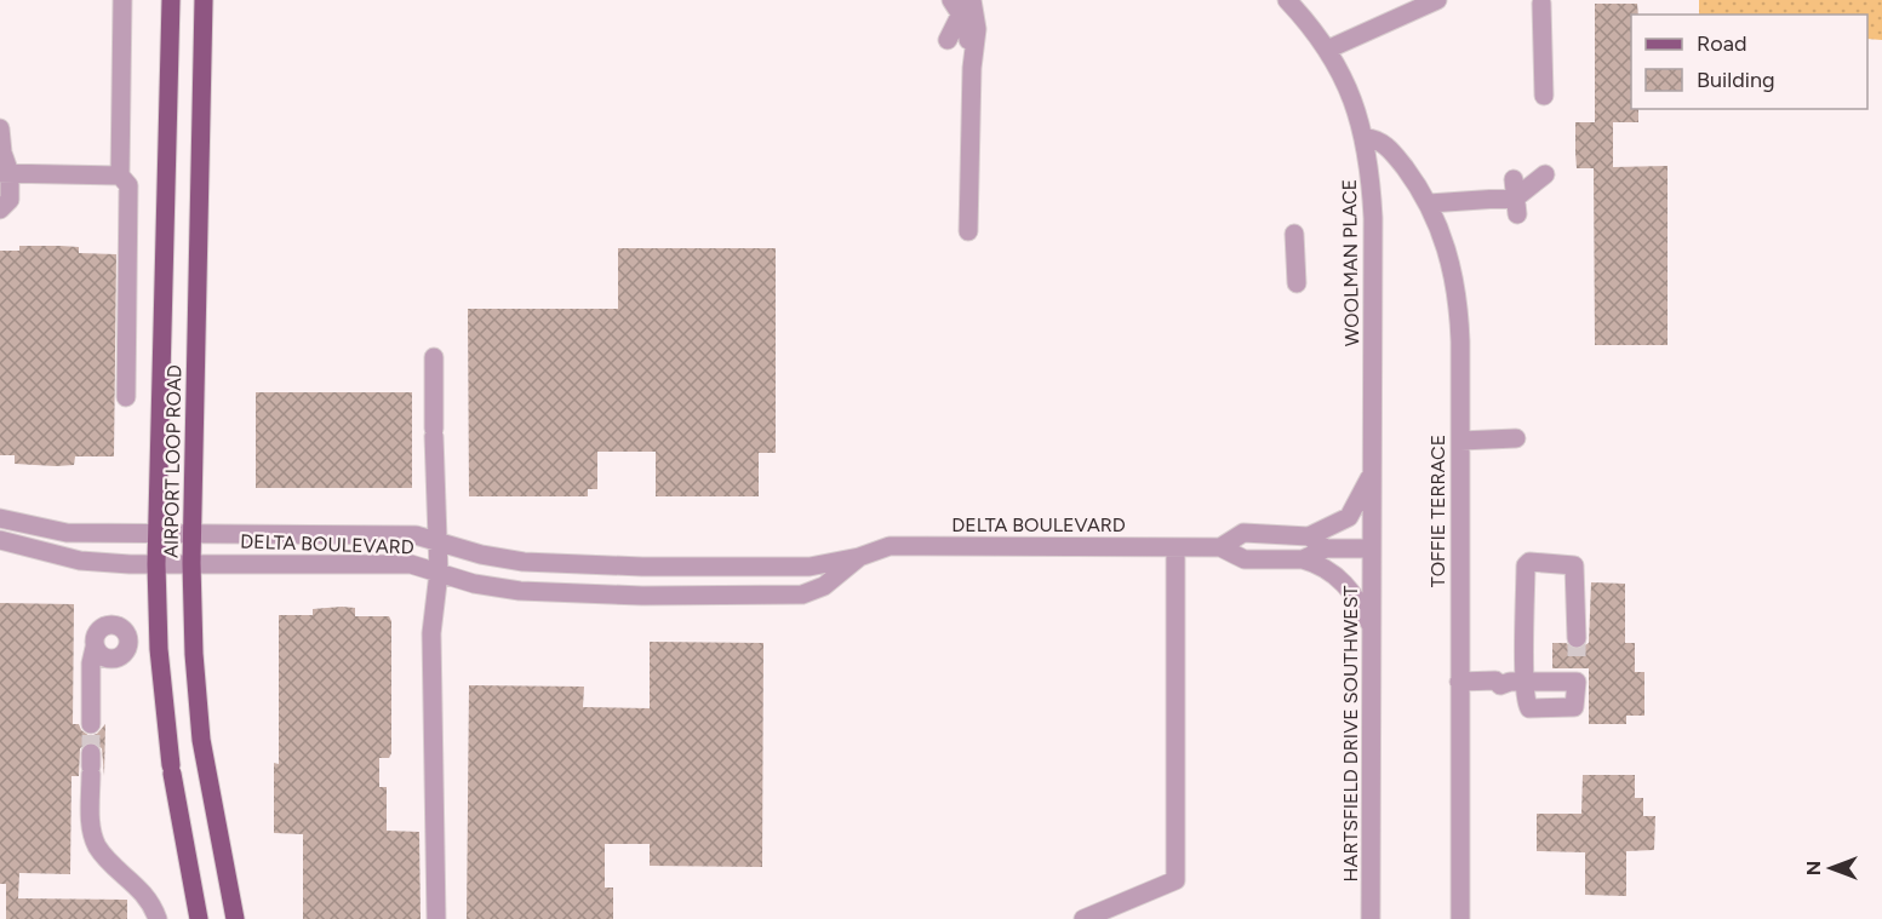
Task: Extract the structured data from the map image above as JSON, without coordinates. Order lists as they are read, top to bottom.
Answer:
{
  "streets": {
    "main road": ["AIRPORT LOOP ROAD"],
    "street": [
      "WOOLMAN PLACE",
      "TOFFIE TERRACE",
      "DELTA BOULEVARD",
      "HARTSFIELD DRIVE SOUTHWEST"
    ]
  },
  "crossings": [
    ["WOOLMAN PLACE", "TOFFIE TERRACE"],
    ["WOOLMAN PLACE", "DELTA BOULEVARD"],
    ["WOOLMAN PLACE", "HARTSFIELD DRIVE SOUTHWEST"],
    ["AIRPORT LOOP ROAD", "DELTA BOULEVARD"],
    ["DELTA BOULEVARD", "HARTSFIELD DRIVE SOUTHWEST"]
  ],
  "legend": ["Road", "Building"],
  "north": "left"
}
